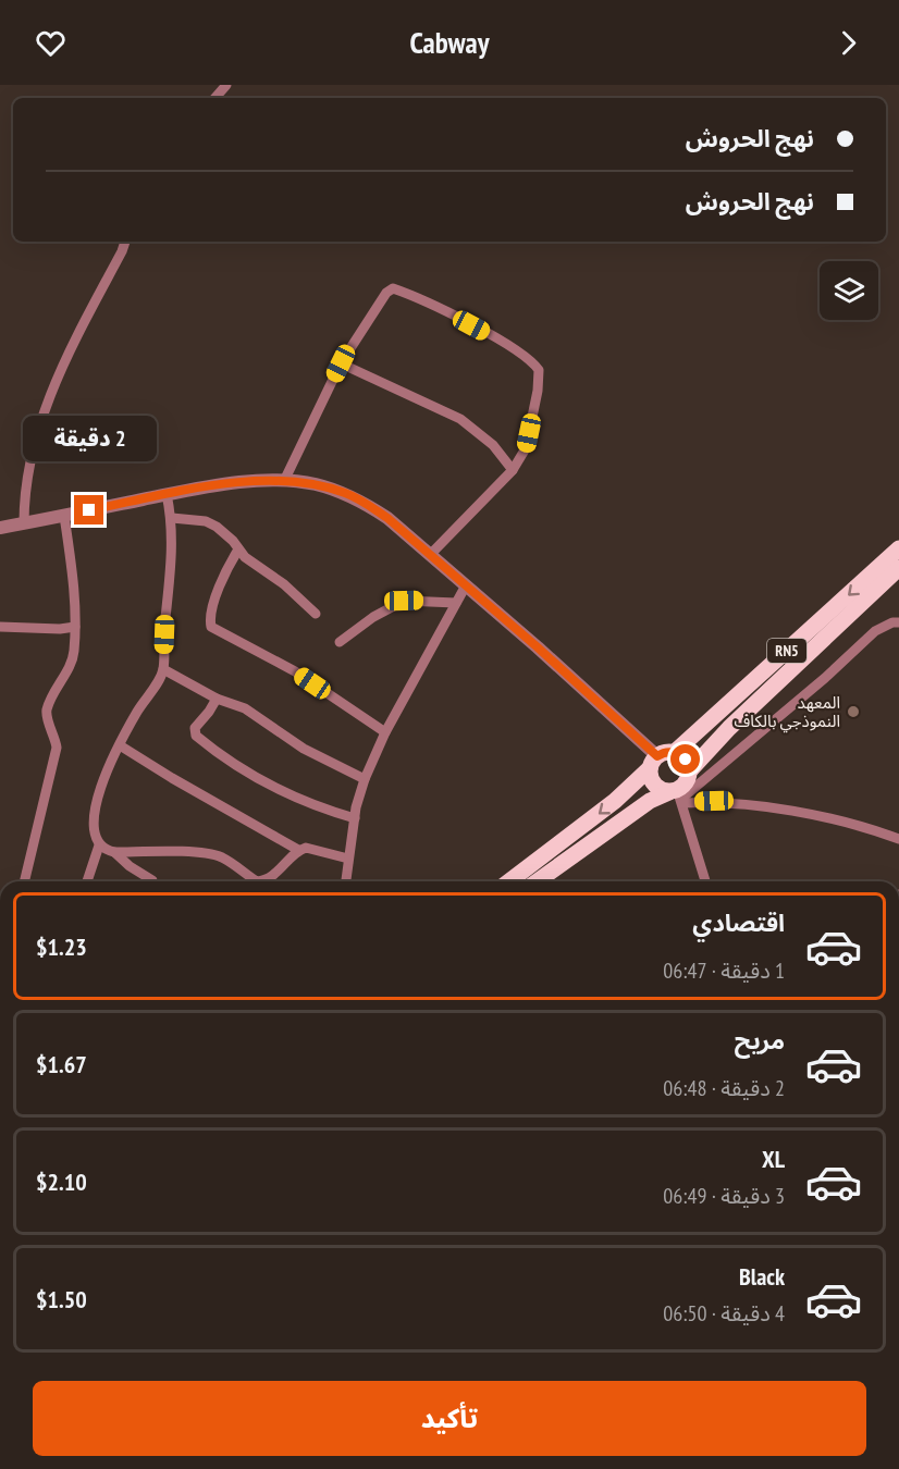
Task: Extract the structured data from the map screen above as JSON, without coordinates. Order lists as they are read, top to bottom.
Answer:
{
  "streets": {
    "main road": ["RN5"]
  },
  "places": ["المعهد النموذجي بالكاف"],
  "page": {
    "header": "Cabway",
    "banner": ["نهج الحروش", "نهج الحروش"],
    "bubble": "2 دقيقة",
    "list": [
      {
        "name": "اقتصادي",
        "note": "1 دقيقة · 06:47",
        "value": "$1.23"
      },
      {
        "name": "مريح",
        "note": "2 دقيقة · 06:48",
        "value": "$1.67"
      },
      {
        "name": "XL",
        "note": "3 دقيقة · 06:49",
        "value": "$2.10"
      },
      {
        "name": "Black",
        "note": "4 دقيقة · 06:50",
        "value": "$1.50"
      }
    ],
    "buttons": "تأكيد"
  }
}
